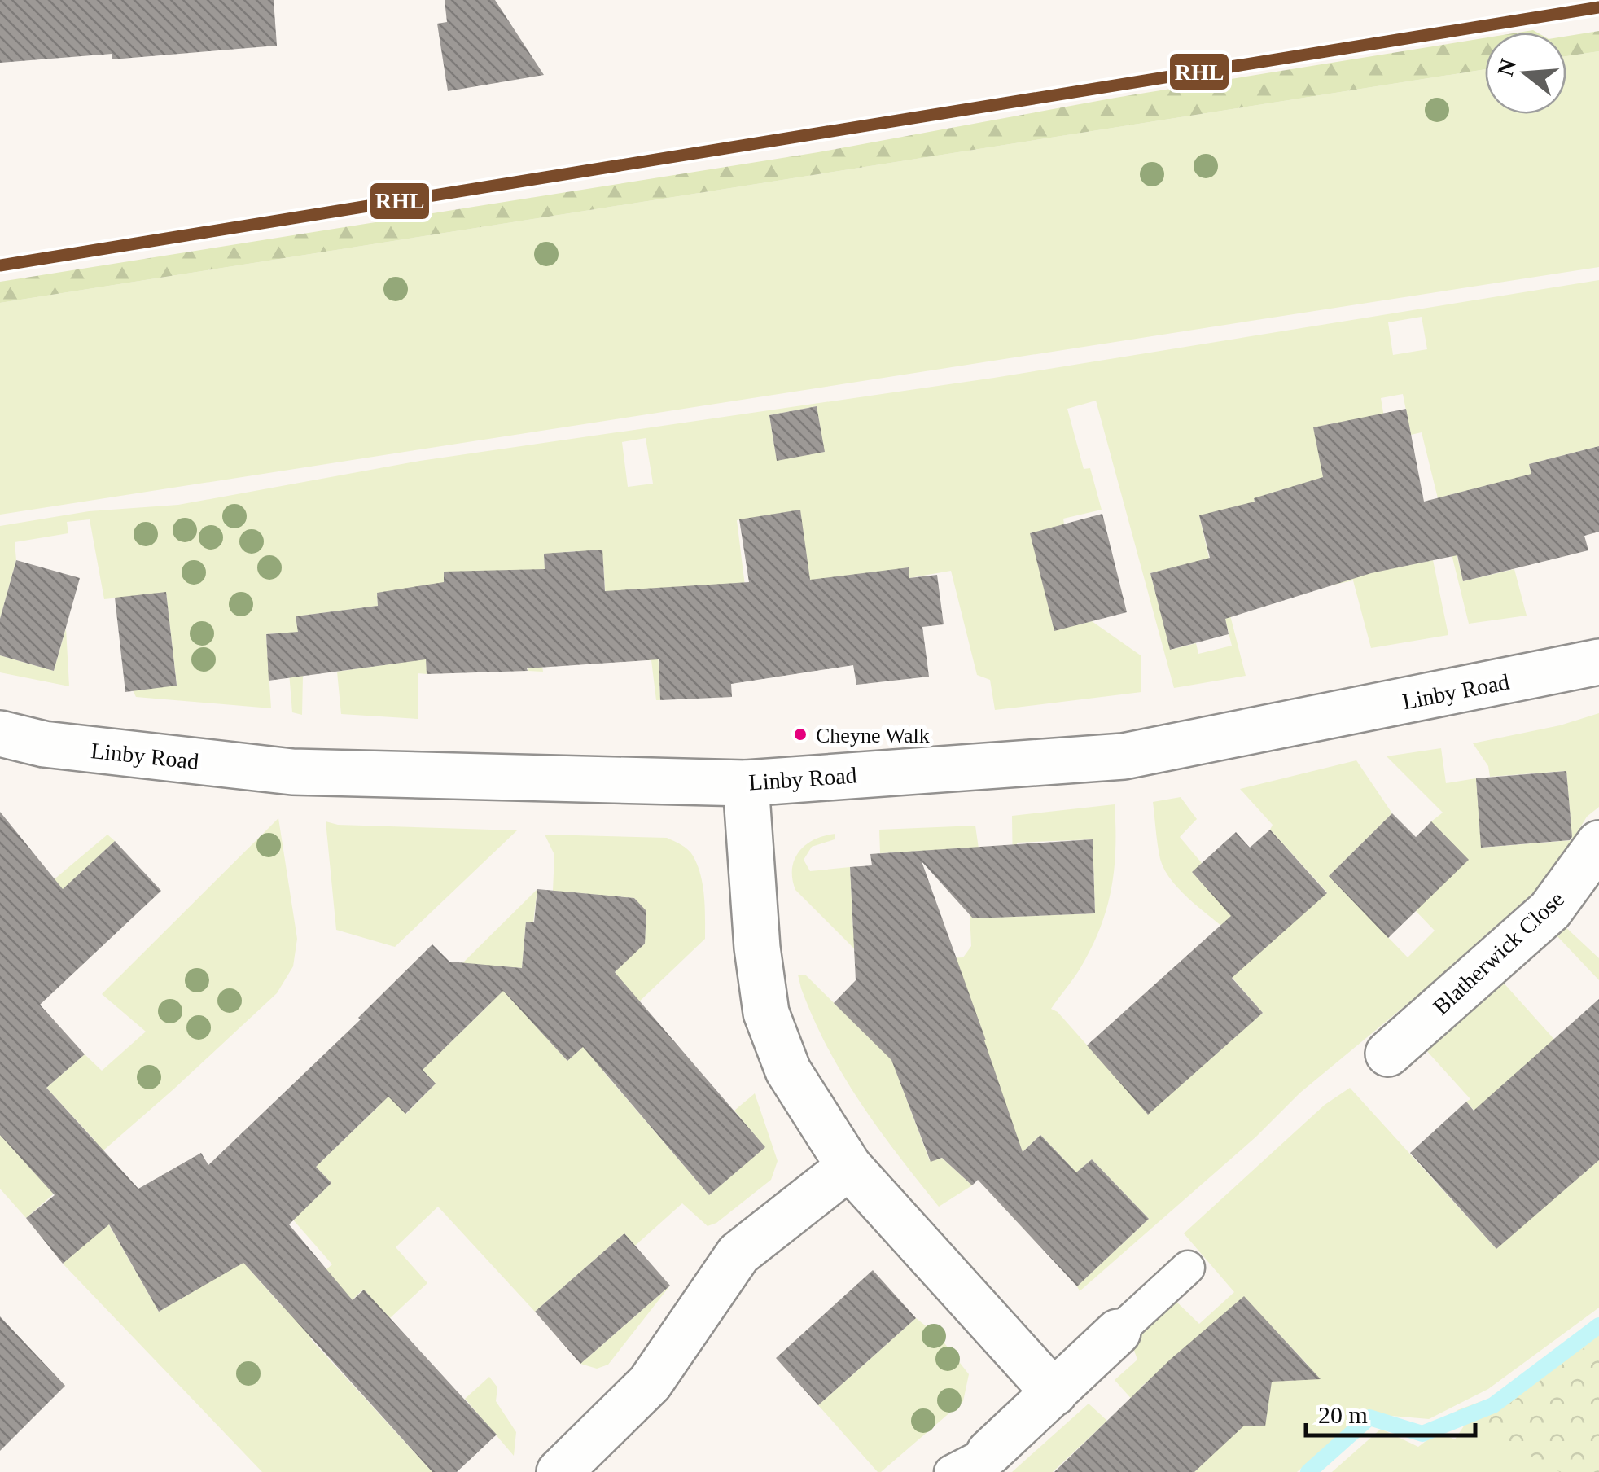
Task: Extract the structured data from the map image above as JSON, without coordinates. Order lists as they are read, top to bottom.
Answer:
{
  "streets": {
    "street": ["Linby Road", "Blatherwick Close"]
  },
  "places": ["Cheyne Walk"],
  "lines": ["transit line RHL"],
  "scale_bar": "20 m",
  "north": "left"
}
